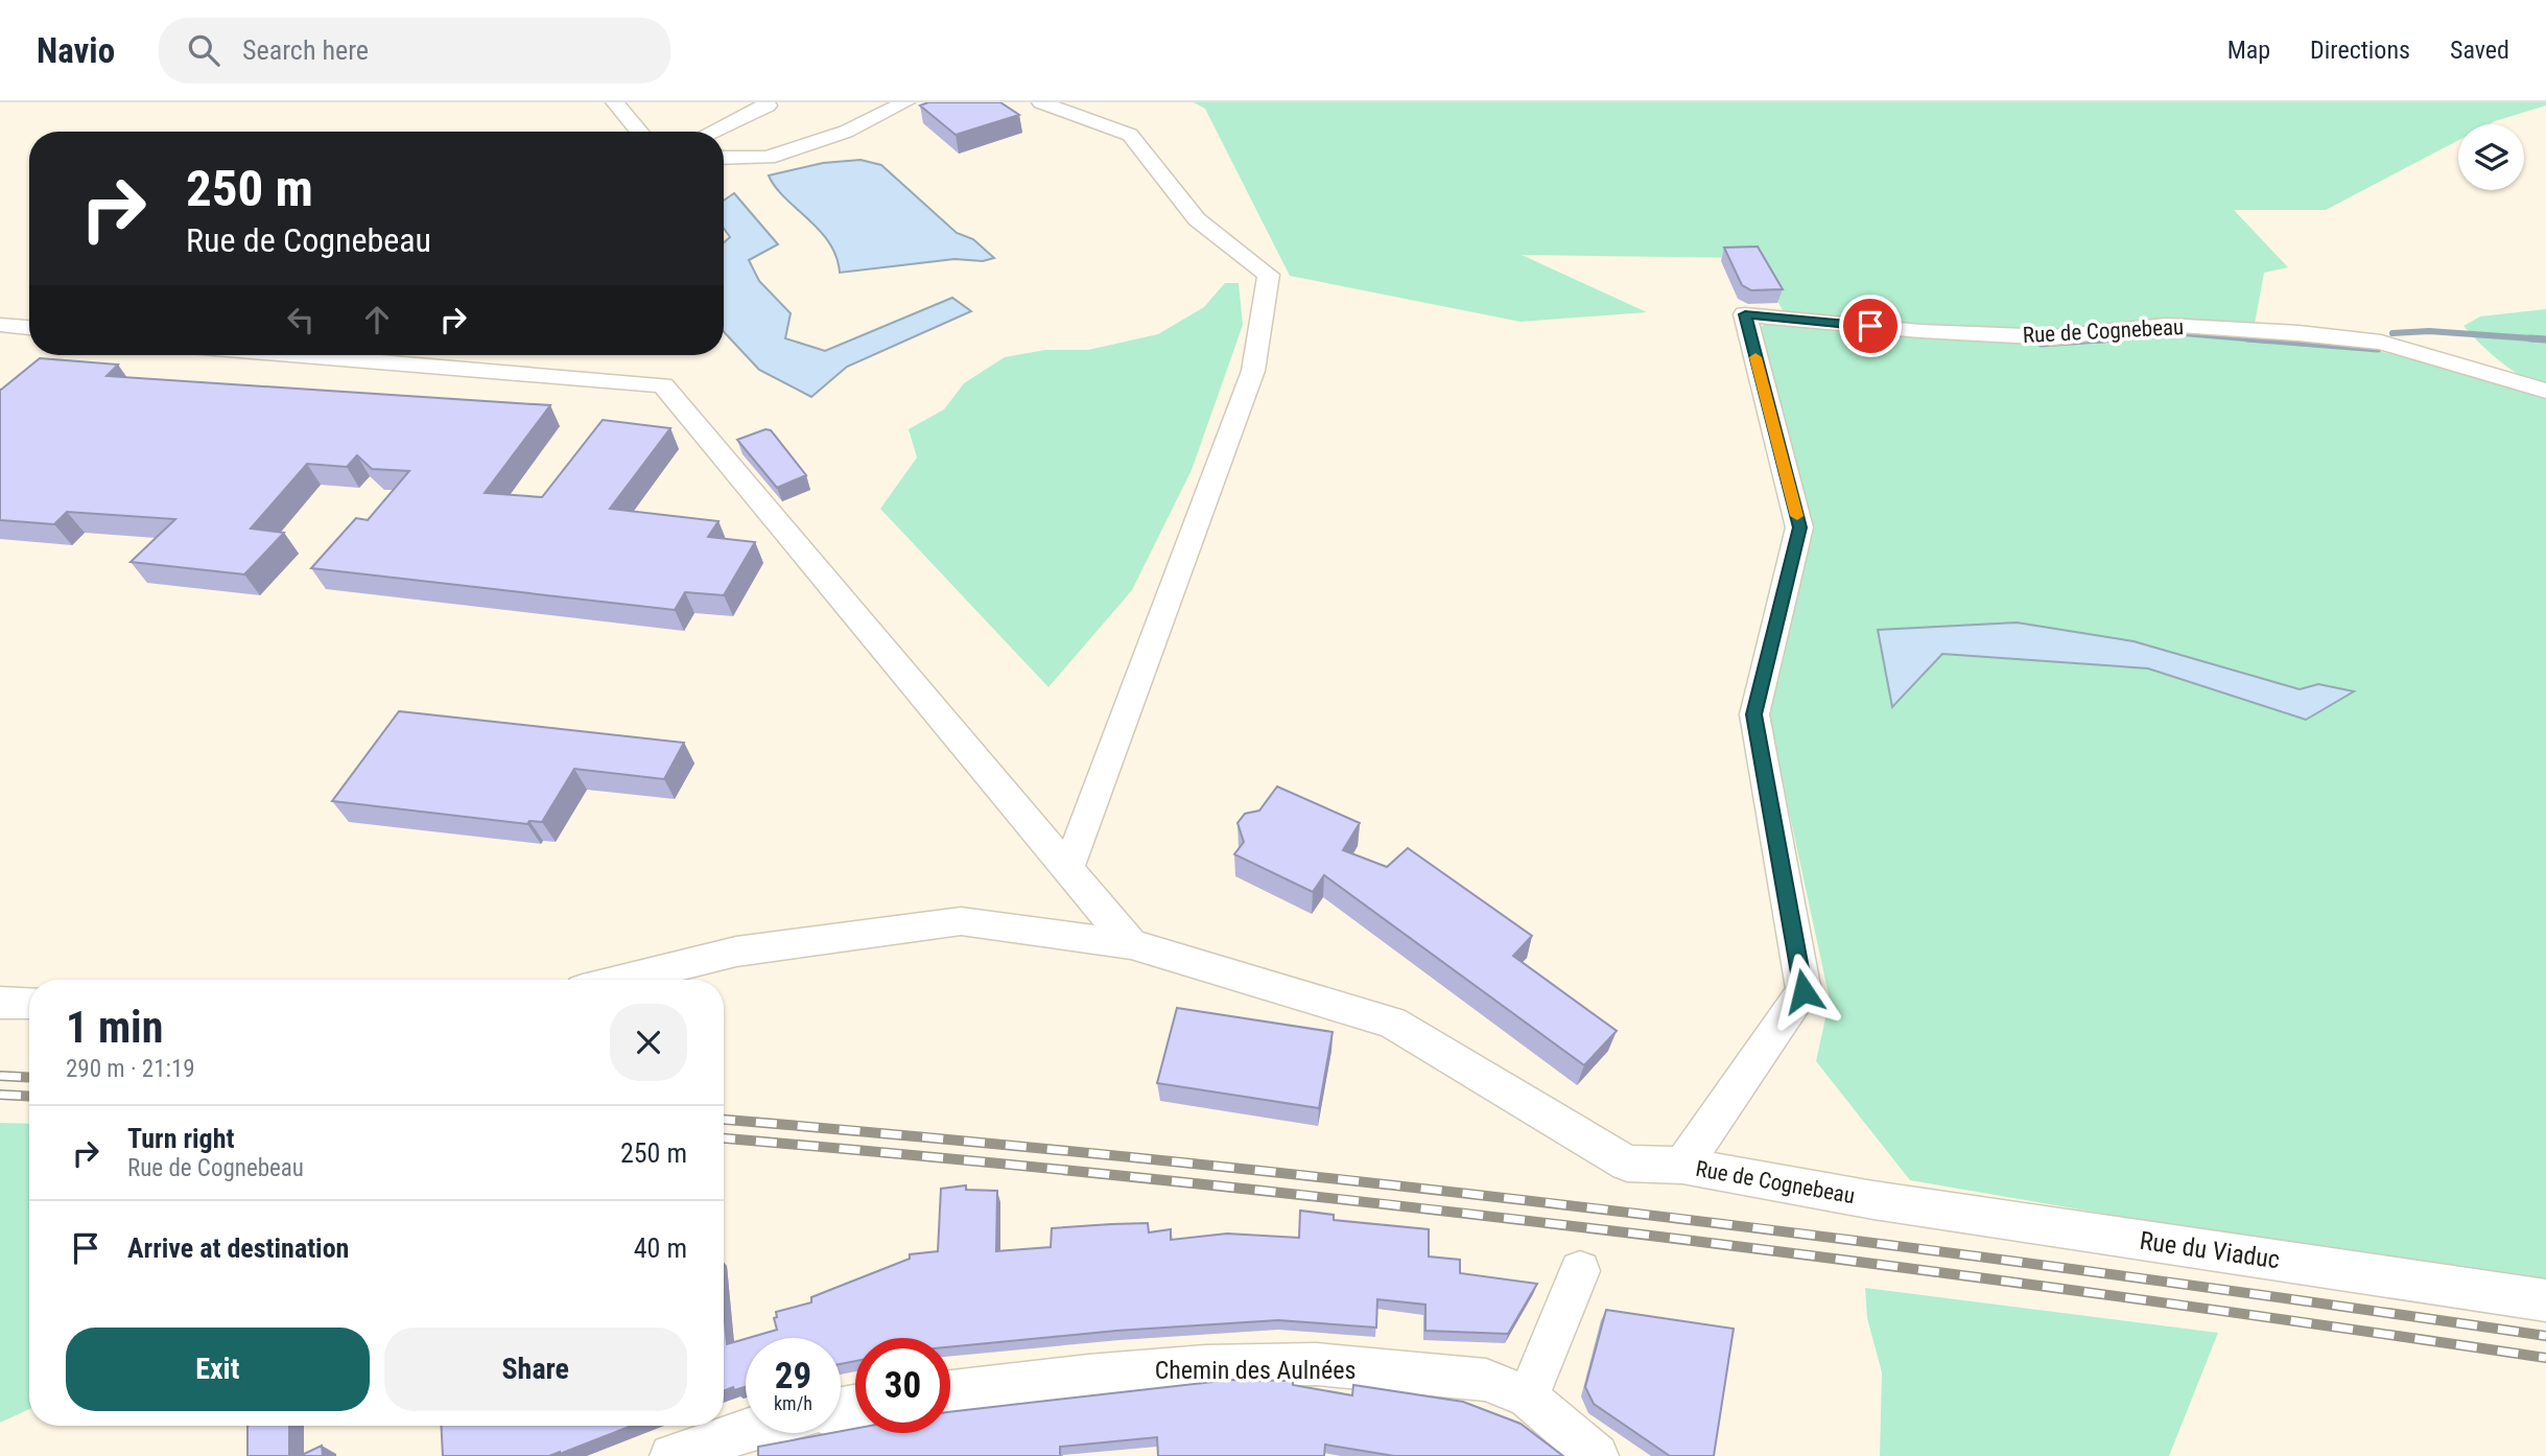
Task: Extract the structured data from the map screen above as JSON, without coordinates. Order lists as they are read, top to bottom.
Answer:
{
  "streets": {
    "street": ["Rue de Cognebeau", "Rue du Viaduc", "Chemin des Aulnées"]
  },
  "crossings": [
    ["Rue de Cognebeau", "Rue du Viaduc"]
  ],
  "page": {
    "header": "Navio",
    "search": "Search here",
    "nav": ["Map", "Directions", "Saved"],
    "turn": ["250 m", "Rue de Cognebeau"],
    "heading": ["1 min", "290 m · 21:19"],
    "list": [
      {
        "name": "Turn right",
        "note": "Rue de Cognebeau",
        "value": "250 m"
      },
      {
        "name": "Arrive at destination",
        "value": "40 m"
      }
    ],
    "buttons": ["Exit", "Share"],
    "speed": "29 km/h",
    "limit": "30"
  }
}
